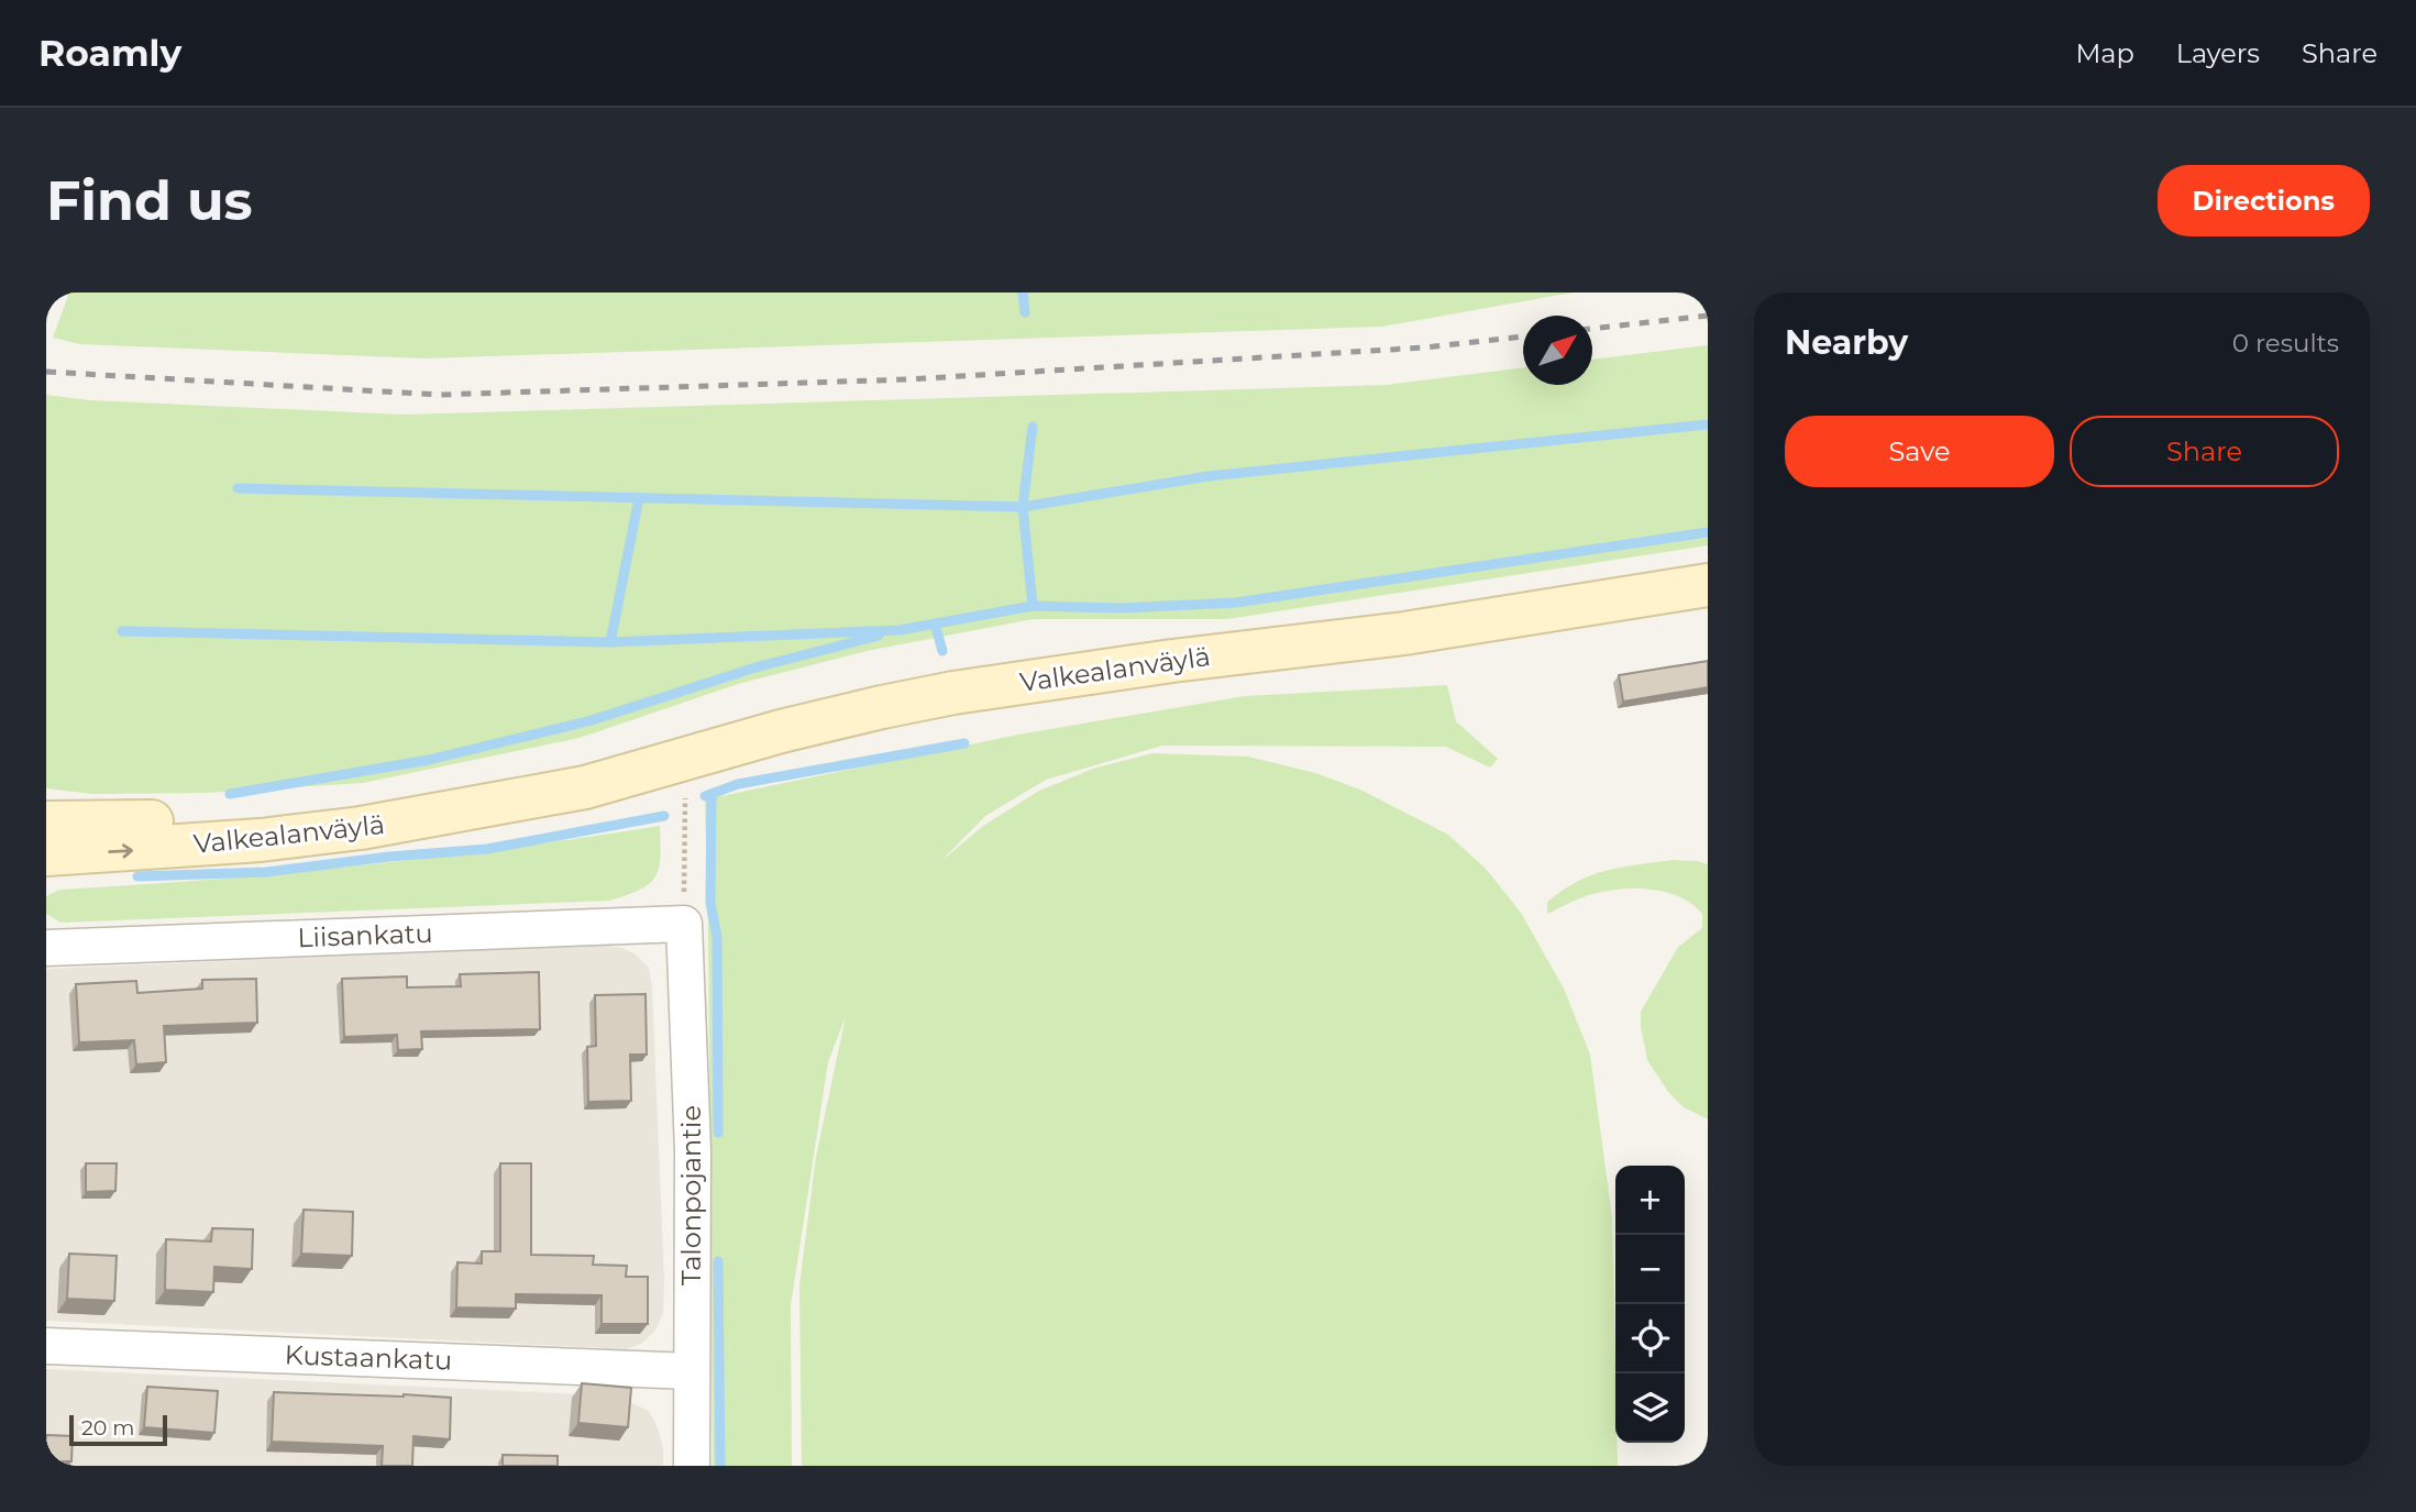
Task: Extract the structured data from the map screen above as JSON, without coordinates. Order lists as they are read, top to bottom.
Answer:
{
  "streets": {
    "main road": ["Valkealanväylä"],
    "street": ["Liisankatu", "Talonpojantie", "Kustaankatu"]
  },
  "crossings": [
    ["Liisankatu", "Talonpojantie"],
    ["Talonpojantie", "Kustaankatu"]
  ],
  "scale_bar": "20 m",
  "north": "top right",
  "page": {
    "header": "Roamly",
    "nav": ["Map", "Layers", "Share"],
    "buttons": [
      "Directions",
      ["Save", "Share"]
    ],
    "title": "Find us",
    "heading": ["Nearby", "0 results"],
    "map_buttons": ["+", "−"],
    "scale": "20 m"
  }
}
